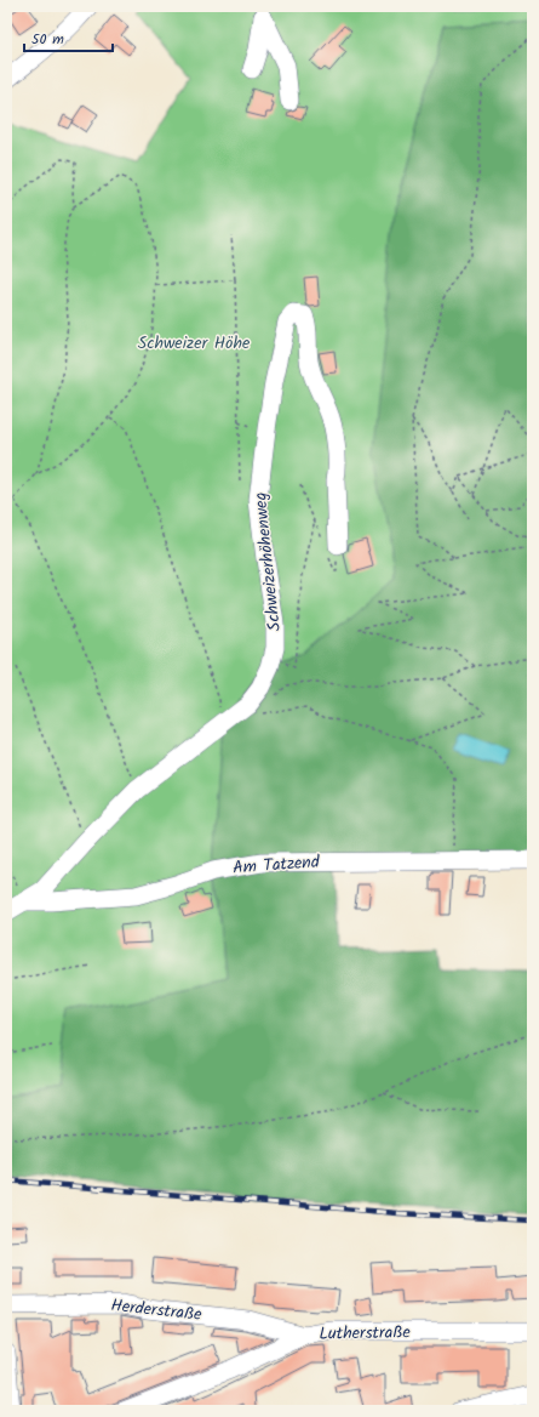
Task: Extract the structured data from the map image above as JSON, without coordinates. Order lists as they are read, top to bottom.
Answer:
{
  "streets": {
    "street": [
      "Schweizerhöhenweg",
      "Am Tatzend",
      "Herderstraße",
      "Lutherstraße"
    ]
  },
  "crossings": [
    ["Schweizerhöhenweg", "Am Tatzend"],
    ["Herderstraße", "Lutherstraße"]
  ],
  "parks": ["Schweizer Höhe"],
  "scale_bar": "50 m"
}
